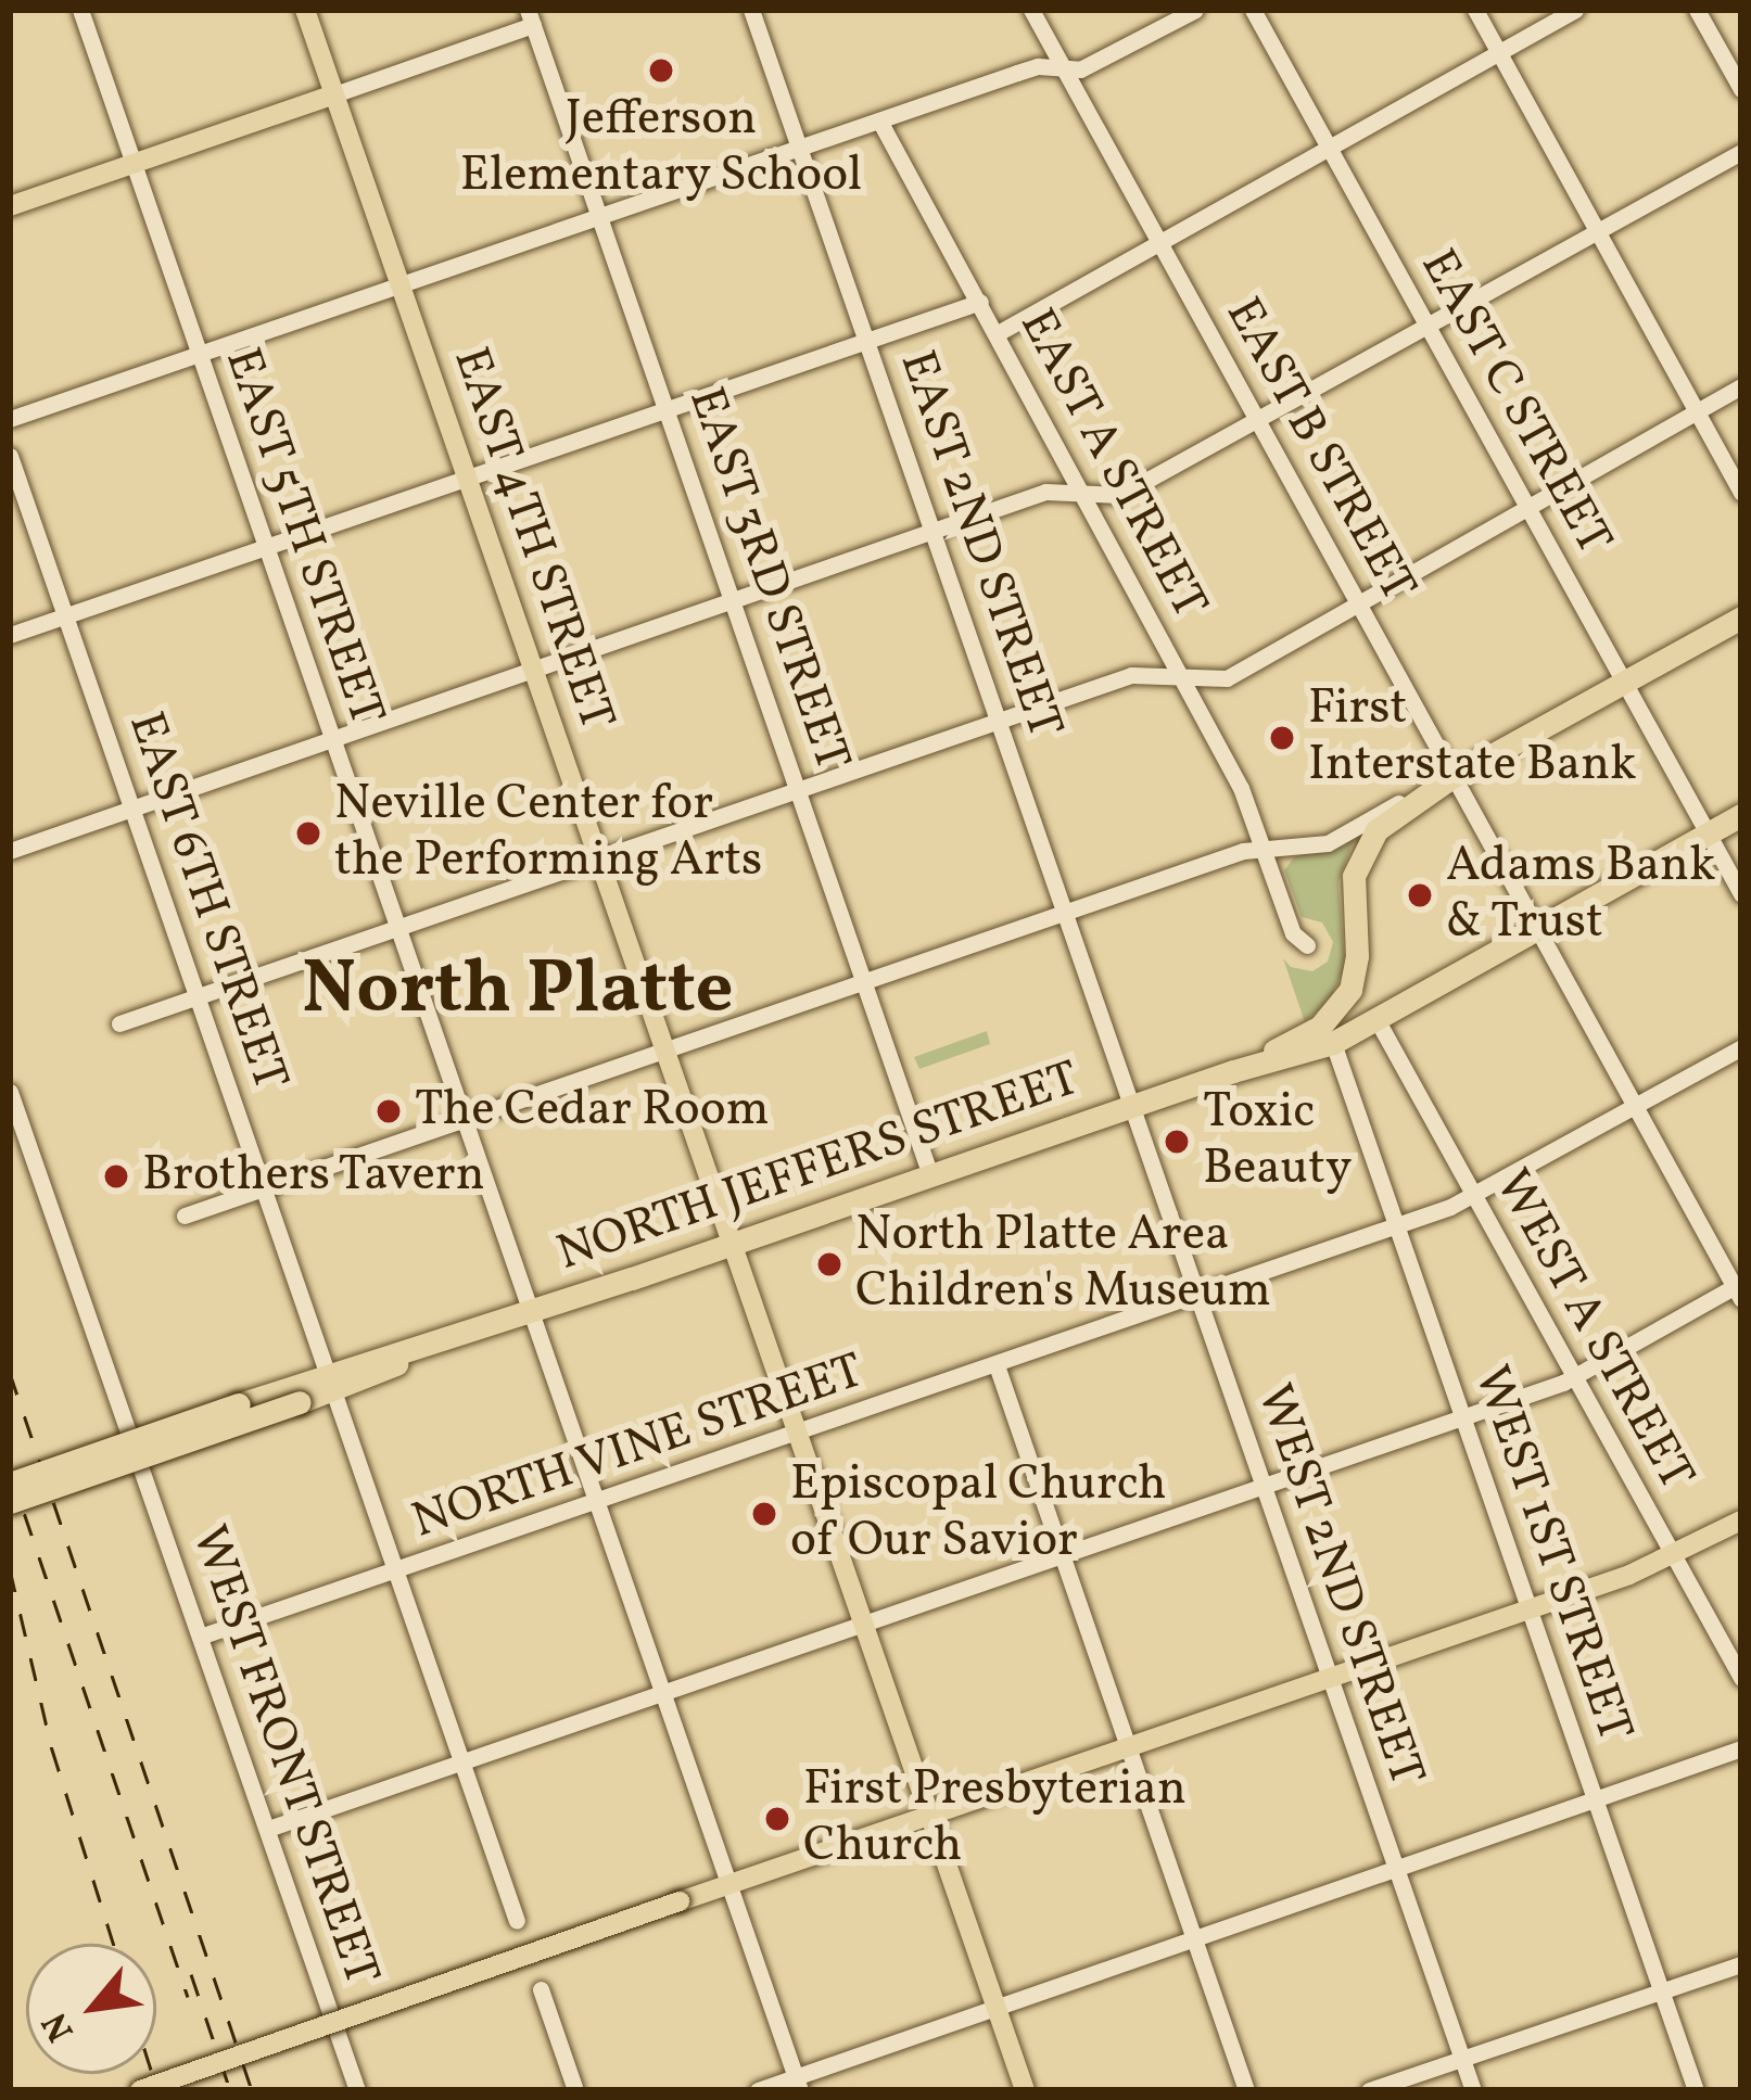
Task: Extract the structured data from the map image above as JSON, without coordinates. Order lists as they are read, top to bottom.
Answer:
{
  "streets": {
    "highway": ["NORTH JEFFERS STREET"],
    "main road": ["EAST 4TH STREET"],
    "street": [
      "EAST C STREET",
      "EAST B STREET",
      "EAST A STREET",
      "EAST 5TH STREET",
      "EAST 2ND STREET",
      "EAST 3RD STREET",
      "EAST 6TH STREET",
      "WEST A STREET",
      "NORTH VINE STREET",
      "WEST 1ST STREET",
      "WEST 2ND STREET",
      "WEST FRONT STREET"
    ]
  },
  "crossings": [
    ["EAST C STREET", "NORTH JEFFERS STREET"],
    ["EAST B STREET", "NORTH JEFFERS STREET"],
    ["EAST B STREET", "NORTH VINE STREET"],
    ["EAST 5TH STREET", "NORTH JEFFERS STREET"],
    ["EAST 5TH STREET", "NORTH VINE STREET"],
    ["EAST 4TH STREET", "NORTH JEFFERS STREET"],
    ["EAST 4TH STREET", "NORTH VINE STREET"],
    ["EAST 2ND STREET", "NORTH JEFFERS STREET"],
    ["EAST 2ND STREET", "WEST 2ND STREET"],
    ["EAST 3RD STREET", "NORTH JEFFERS STREET"],
    ["EAST 6TH STREET", "NORTH JEFFERS STREET"],
    ["EAST 6TH STREET", "NORTH VINE STREET"],
    ["NORTH JEFFERS STREET", "WEST A STREET"],
    ["NORTH JEFFERS STREET", "WEST 1ST STREET"],
    ["NORTH JEFFERS STREET", "WEST 2ND STREET"],
    ["WEST A STREET", "NORTH VINE STREET"],
    ["NORTH VINE STREET", "WEST 1ST STREET"],
    ["NORTH VINE STREET", "WEST 2ND STREET"],
    ["NORTH VINE STREET", "WEST FRONT STREET"]
  ],
  "districts": ["North Platte"],
  "places": [
    "Jefferson Elementary School",
    "First Interstate Bank",
    "Neville Center for the Performing Arts",
    "Adams Bank & Trust",
    "The Cedar Room",
    "Toxic Beauty",
    "Brothers Tavern",
    "North Platte Area Children's Museum",
    "Episcopal Church of Our Savior",
    "First Presbyterian Church"
  ],
  "north": "bottom left"
}
